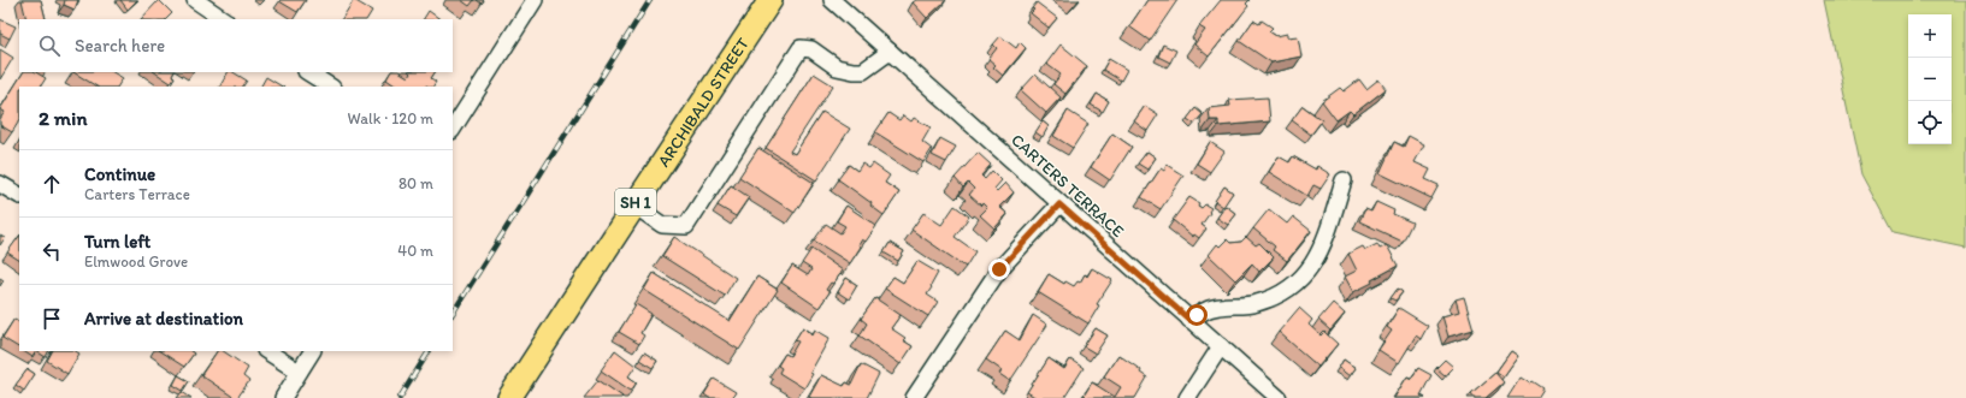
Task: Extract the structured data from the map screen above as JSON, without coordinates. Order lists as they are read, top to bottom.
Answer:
{
  "streets": {
    "highway": ["ARCHIBALD STREET", "SH 1"],
    "street": ["CARTERS TERRACE"]
  },
  "page": {
    "map_buttons": ["+", "−"],
    "search": "Search here",
    "heading": ["2 min", "Walk · 120 m"],
    "list": [
      ["Continue", "Carters Terrace", "80 m"],
      ["Turn left", "Elmwood Grove", "40 m"],
      "Arrive at destination"
    ]
  }
}
